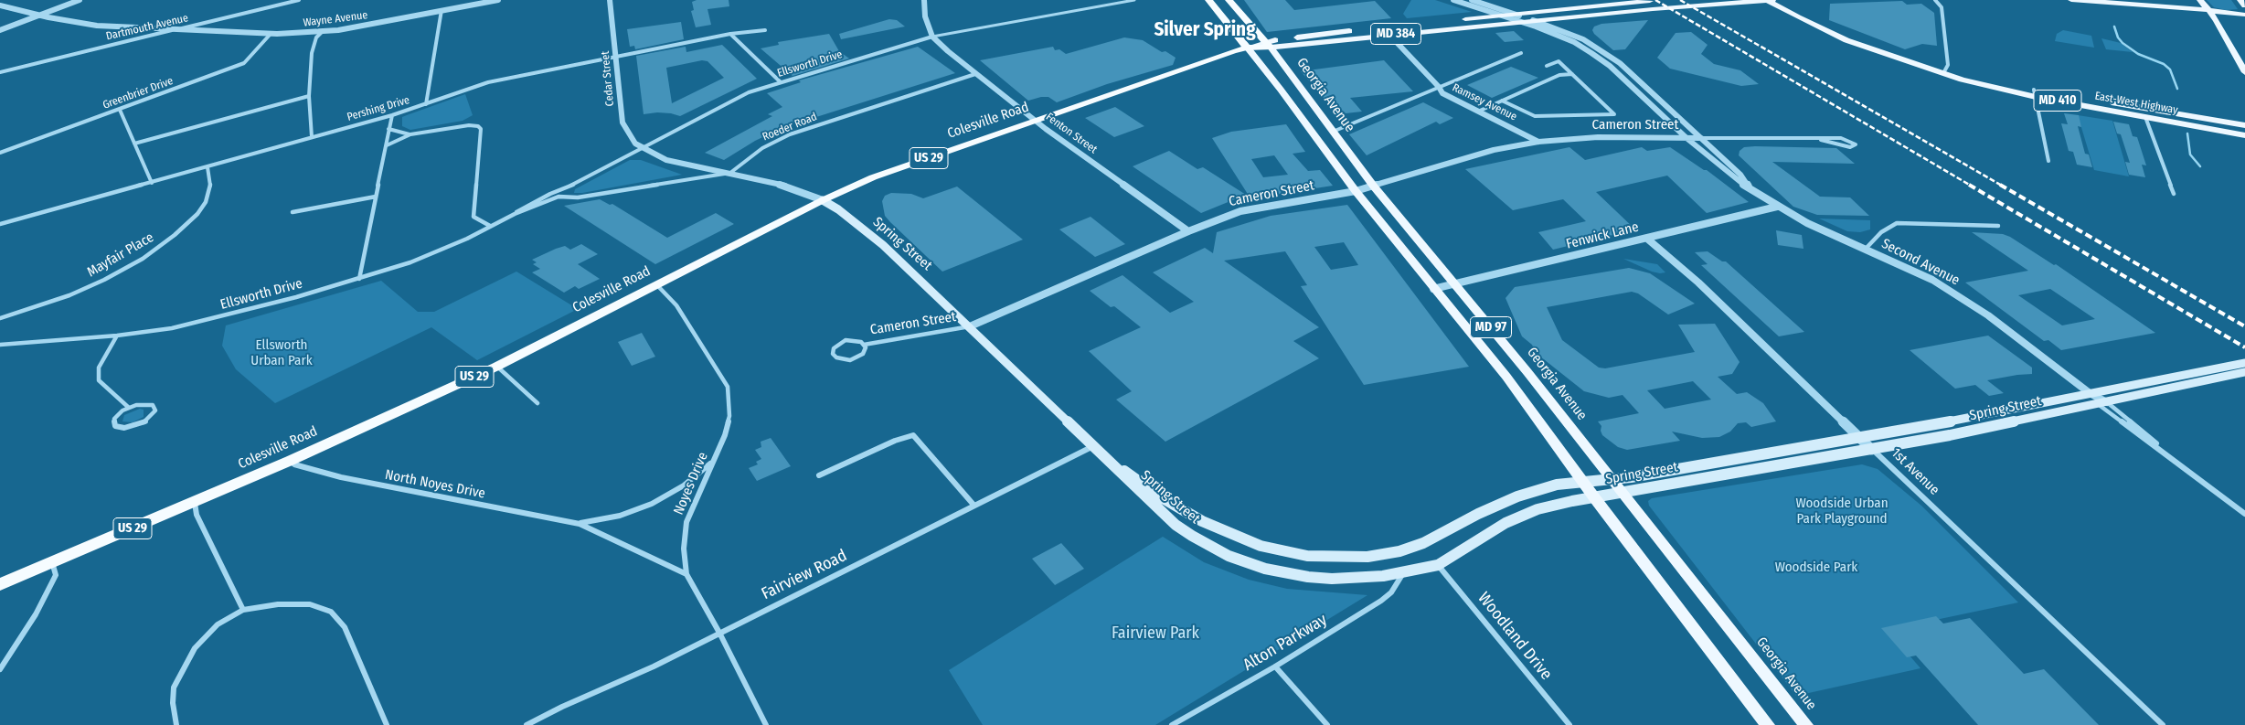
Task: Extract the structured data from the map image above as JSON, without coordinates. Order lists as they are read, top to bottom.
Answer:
{
  "streets": {
    "highway": ["Georgia Avenue", "Colesville Road", "US 29"],
    "main road": [
      "MD 384",
      "MD 410",
      "East-West Highway",
      "Spring Street",
      "MD 97"
    ],
    "street": [
      "Wayne Avenue",
      "Dartmouth Avenue",
      "Ellsworth Drive",
      "Cedar Street",
      "Greenbrier Drive",
      "Ramsey Avenue",
      "Pershing Drive",
      "Cameron Street",
      "Roeder Road",
      "Fenton Street",
      "Fenwick Lane",
      "Mayfair Place",
      "Second Avenue",
      "1st Avenue",
      "Noyes Drive",
      "North Noyes Drive",
      "Fairview Road",
      "Woodland Drive",
      "Alton Parkway"
    ]
  },
  "crossings": [
    ["Wayne Avenue", "Dartmouth Avenue"],
    ["Wayne Avenue", "Greenbrier Drive"],
    ["Ellsworth Drive", "Cedar Street"],
    ["Ellsworth Drive", "Roeder Road"],
    ["Ellsworth Drive", "Fenton Street"],
    ["Ellsworth Drive", "Spring Street"],
    ["Cedar Street", "Pershing Drive"],
    ["Cedar Street", "Spring Street"],
    ["Georgia Avenue", "Colesville Road"],
    ["Georgia Avenue", "Cameron Street"],
    ["Georgia Avenue", "Fenwick Lane"],
    ["Georgia Avenue", "Spring Street"],
    ["Georgia Avenue", "MD 97"],
    ["Ramsey Avenue", "Colesville Road"],
    ["Ramsey Avenue", "Cameron Street"],
    ["East-West Highway", "Colesville Road"],
    ["Pershing Drive", "Mayfair Place"],
    ["Colesville Road", "Fenton Street"],
    ["Colesville Road", "Spring Street"],
    ["Colesville Road", "Second Avenue"],
    ["Colesville Road", "MD 97"],
    ["Colesville Road", "Noyes Drive"],
    ["Colesville Road", "North Noyes Drive"],
    ["Cameron Street", "Fenton Street"],
    ["Cameron Street", "Spring Street"],
    ["Cameron Street", "Second Avenue"],
    ["Cameron Street", "MD 97"],
    ["Roeder Road", "Fenton Street"],
    ["Roeder Road", "Spring Street"],
    ["Fenwick Lane", "Second Avenue"],
    ["Fenwick Lane", "MD 97"],
    ["Fenwick Lane", "1st Avenue"],
    ["Spring Street", "Second Avenue"],
    ["Spring Street", "MD 97"],
    ["Spring Street", "1st Avenue"],
    ["Spring Street", "Fairview Road"],
    ["Spring Street", "Woodland Drive"],
    ["Spring Street", "Alton Parkway"],
    ["Noyes Drive", "North Noyes Drive"],
    ["Noyes Drive", "Fairview Road"]
  ],
  "districts": ["Silver Spring"],
  "parks": [
    "Ellsworth Urban Park",
    "Woodside Urban Park Playground",
    "Woodside Park",
    "Fairview Park"
  ]
}
